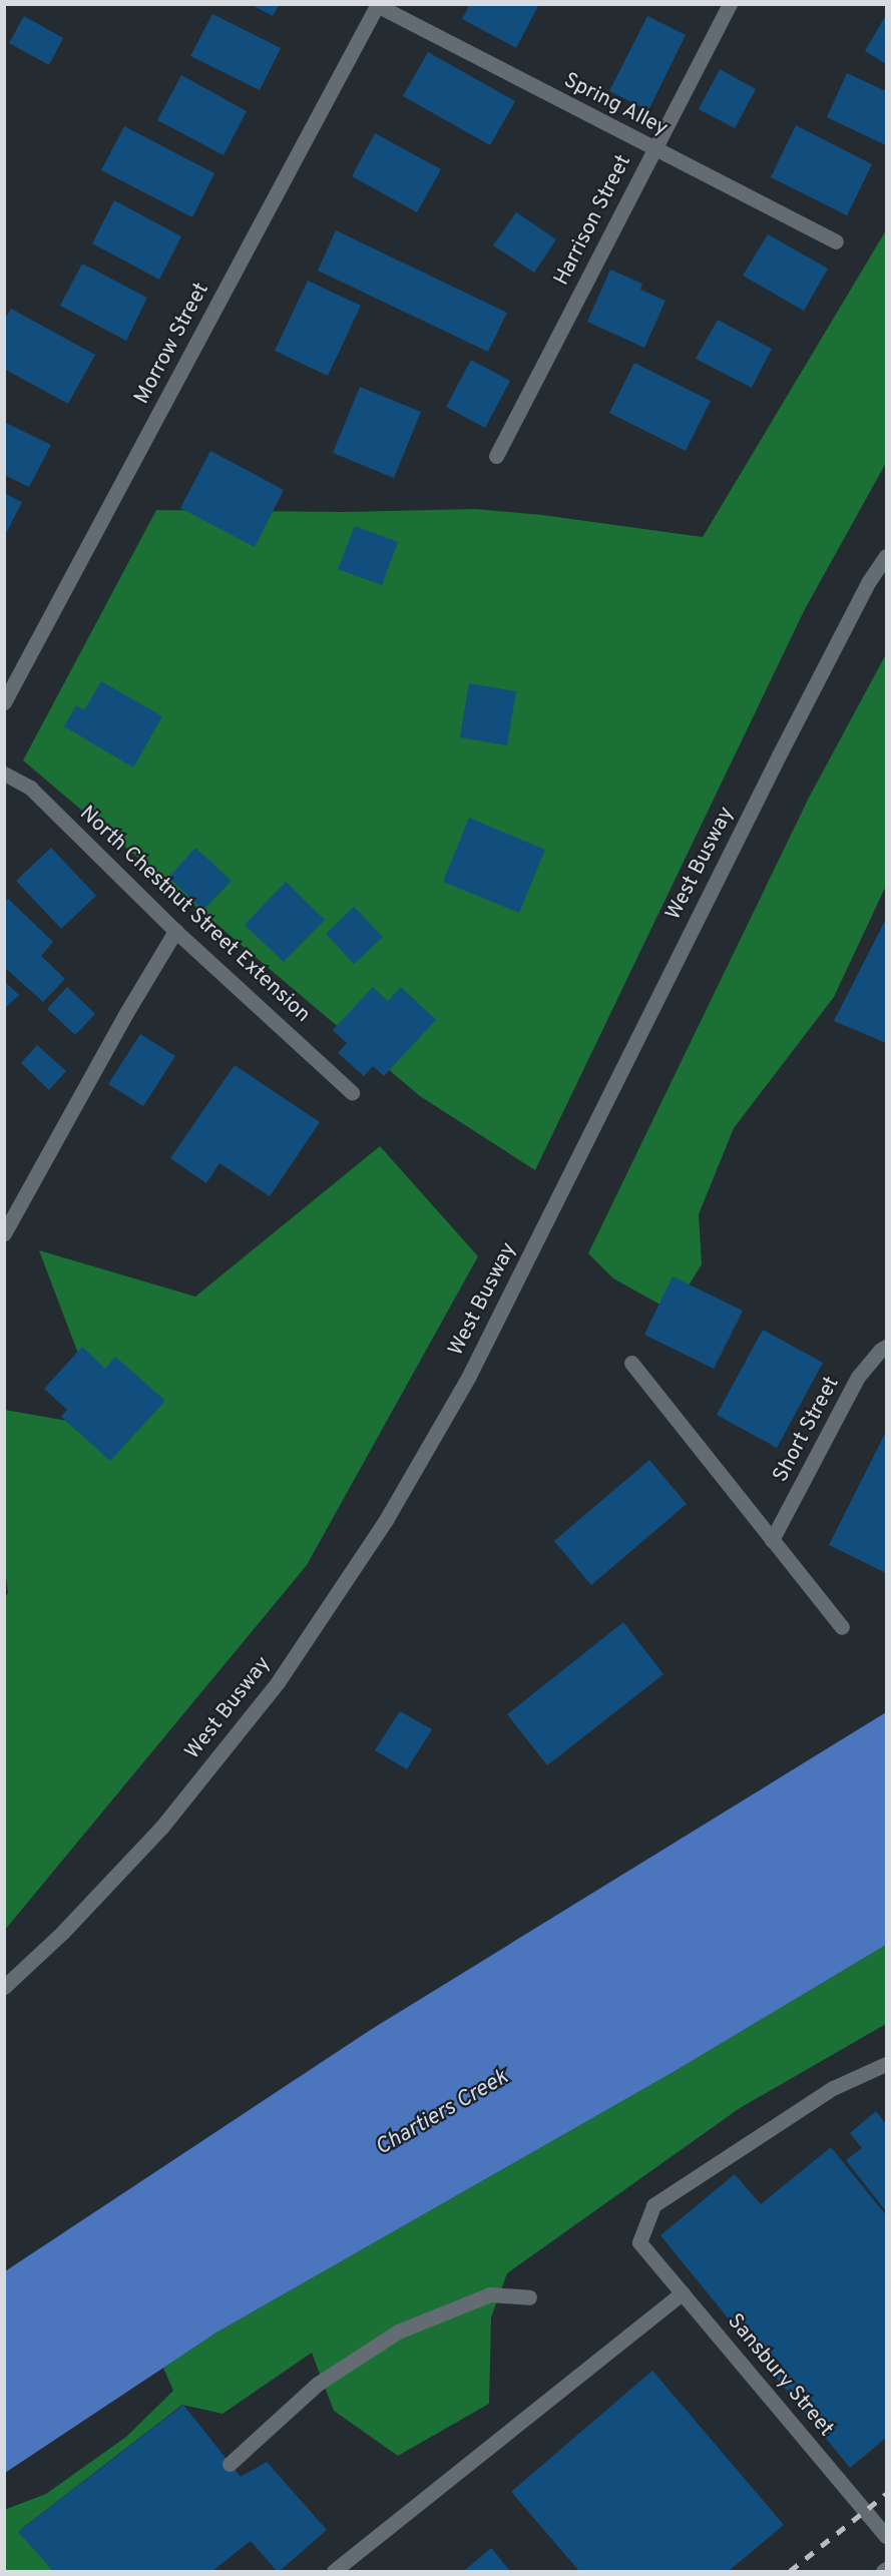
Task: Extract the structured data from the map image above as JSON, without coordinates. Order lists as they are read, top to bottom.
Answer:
{
  "streets": {
    "street": [
      "Spring Alley",
      "Harrison Street",
      "Morrow Street",
      "West Busway",
      "North Chestnut Street Extension",
      "Short Street",
      "Sansbury Street"
    ]
  },
  "crossings": [
    ["Spring Alley", "Harrison Street"],
    ["Spring Alley", "Morrow Street"]
  ],
  "water": ["Chartiers Creek"]
}
